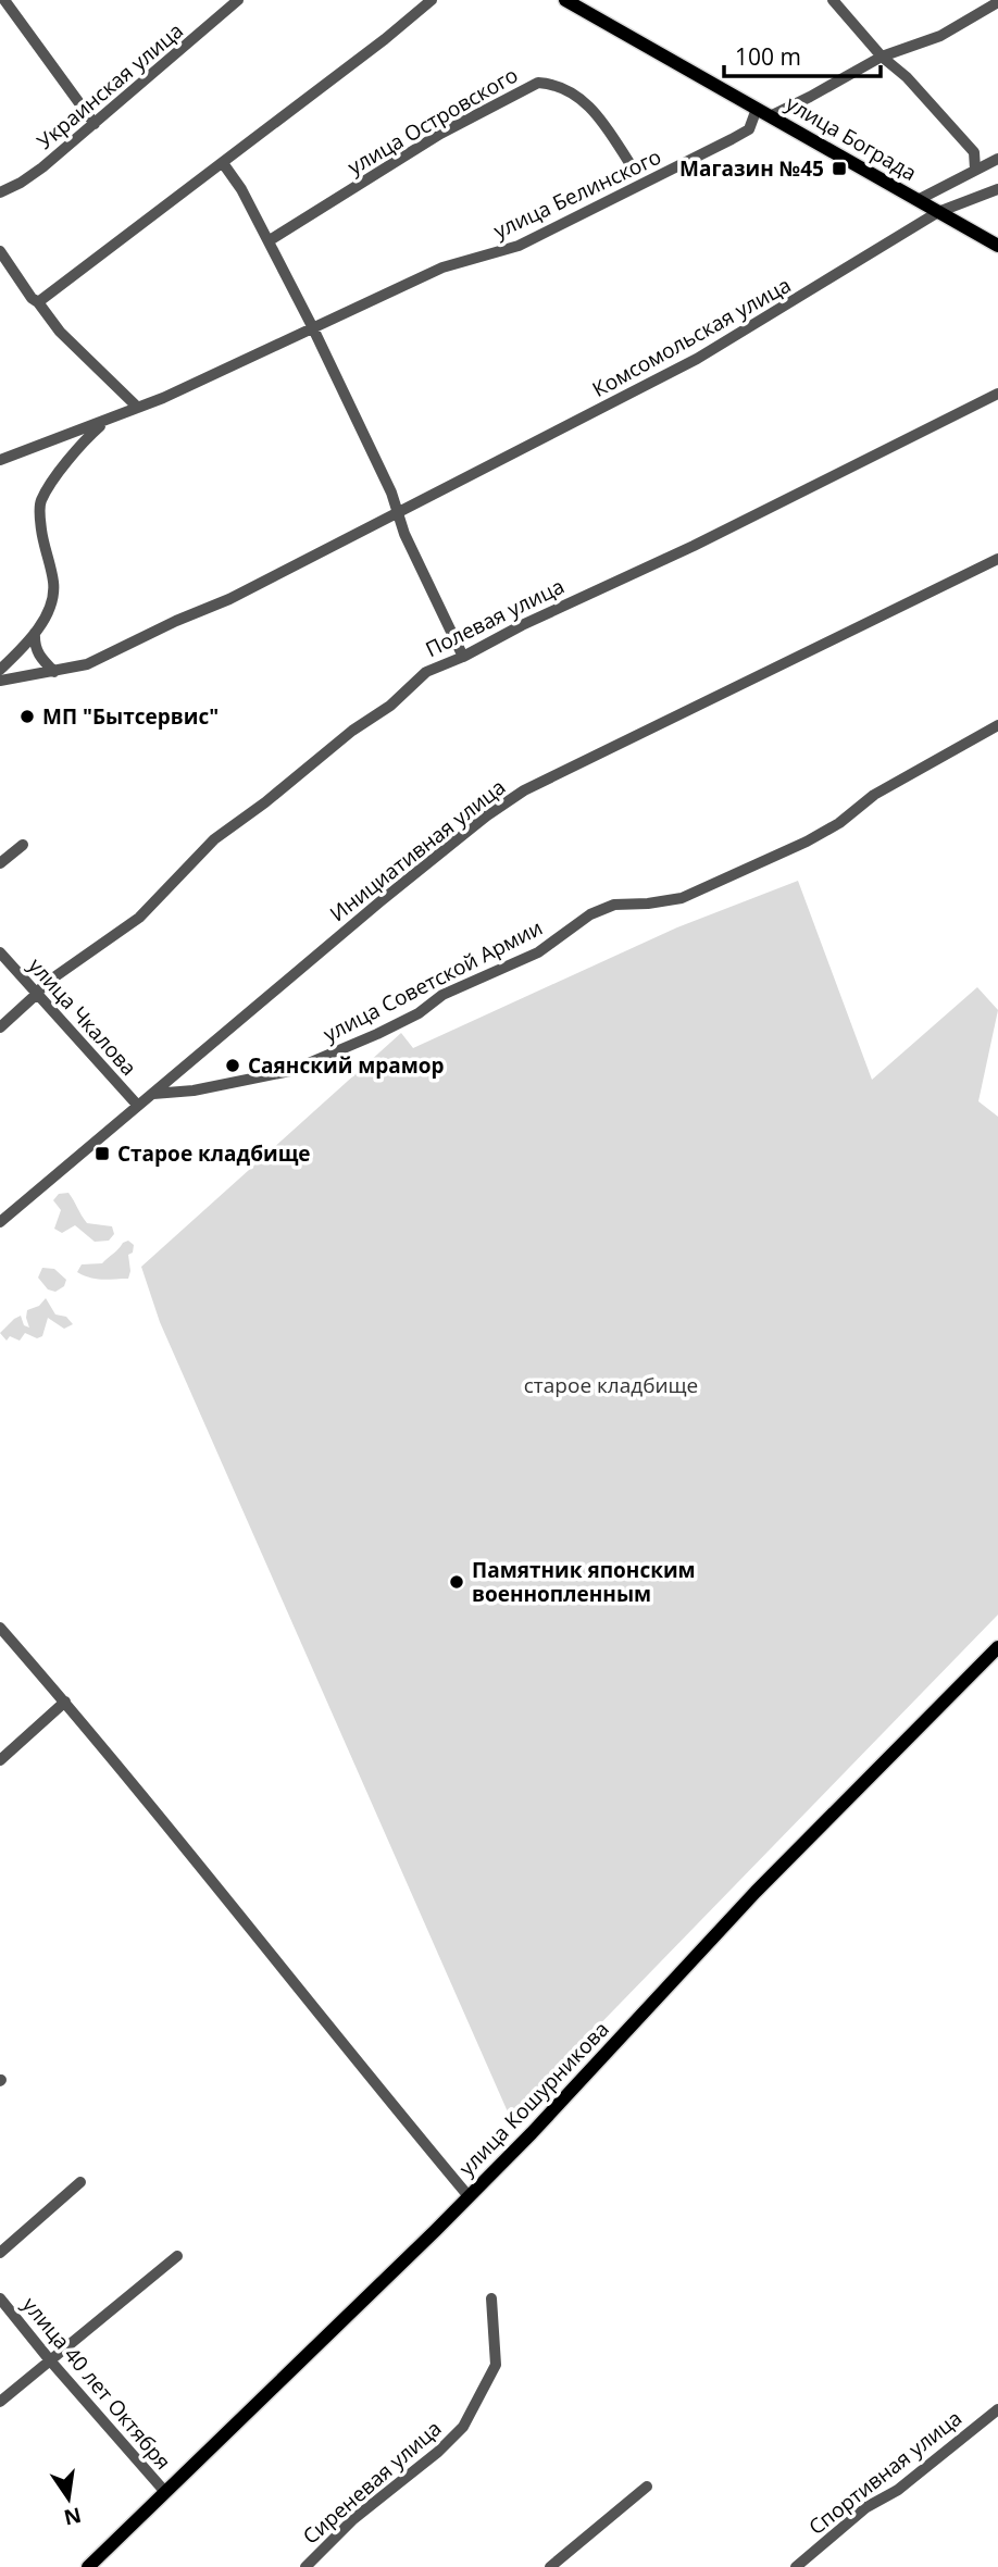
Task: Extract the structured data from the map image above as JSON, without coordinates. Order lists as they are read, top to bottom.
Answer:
{
  "streets": {
    "main road": ["улица Бограда", "улица Кошурникова"],
    "street": [
      "Украинская улица",
      "улица Островского",
      "улица Белинского",
      "Комсомольская улица",
      "Полевая улица",
      "Инициативная улица",
      "улица Советской Армии",
      "улица Чкалова",
      "улица 40 лет Октября",
      "Спортивная улица",
      "Сиреневая улица"
    ]
  },
  "crossings": [
    ["улица Бограда", "улица Белинского"],
    ["улица Бограда", "Комсомольская улица"],
    ["Полевая улица", "улица Чкалова"],
    ["Инициативная улица", "улица Советской Армии"],
    ["Инициативная улица", "улица Чкалова"],
    ["улица Кошурникова", "улица 40 лет Октября"]
  ],
  "parks": ["старое кладбище"],
  "places": {
    "transit": ["Магазин №45", "Старое кладбище"],
    "other": ["МП \"Бытсервис\"", "Саянский мрамор", "Памятник японским военнопленным"]
  },
  "scale_bar": "100 m",
  "north": "bottom"
}
